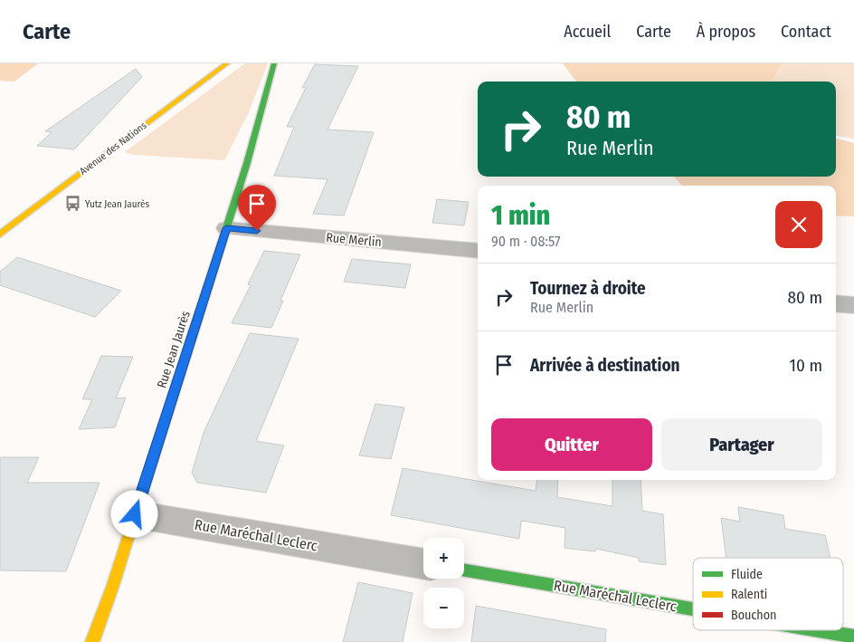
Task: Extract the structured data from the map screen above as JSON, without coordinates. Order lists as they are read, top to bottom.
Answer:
{
  "streets": {
    "street": [
      "Avenue des Nations",
      "Rue Merlin",
      "Rue Jean Jaurès",
      "Rue Maréchal Leclerc"
    ]
  },
  "crossings": [
    ["Rue Merlin", "Rue Jean Jaurès"],
    ["Rue Jean Jaurès", "Rue Maréchal Leclerc"]
  ],
  "places": {
    "bus stop": ["Yutz Jean Jaurès"]
  },
  "legend": ["Fluide", "Ralenti", "Bouchon"],
  "page": {
    "header": "Carte",
    "nav": [
      "Accueil",
      "Carte",
      "À propos",
      "Contact"
    ],
    "turn": ["80 m", "Rue Merlin"],
    "heading": ["1 min", "90 m · 08:57"],
    "list": [
      {
        "name": "Tournez à droite",
        "note": "Rue Merlin",
        "value": "80 m"
      },
      {
        "name": "Arrivée à destination",
        "value": "10 m"
      }
    ],
    "buttons": ["Quitter", "Partager"],
    "map_buttons": ["+", "−"]
  }
}
